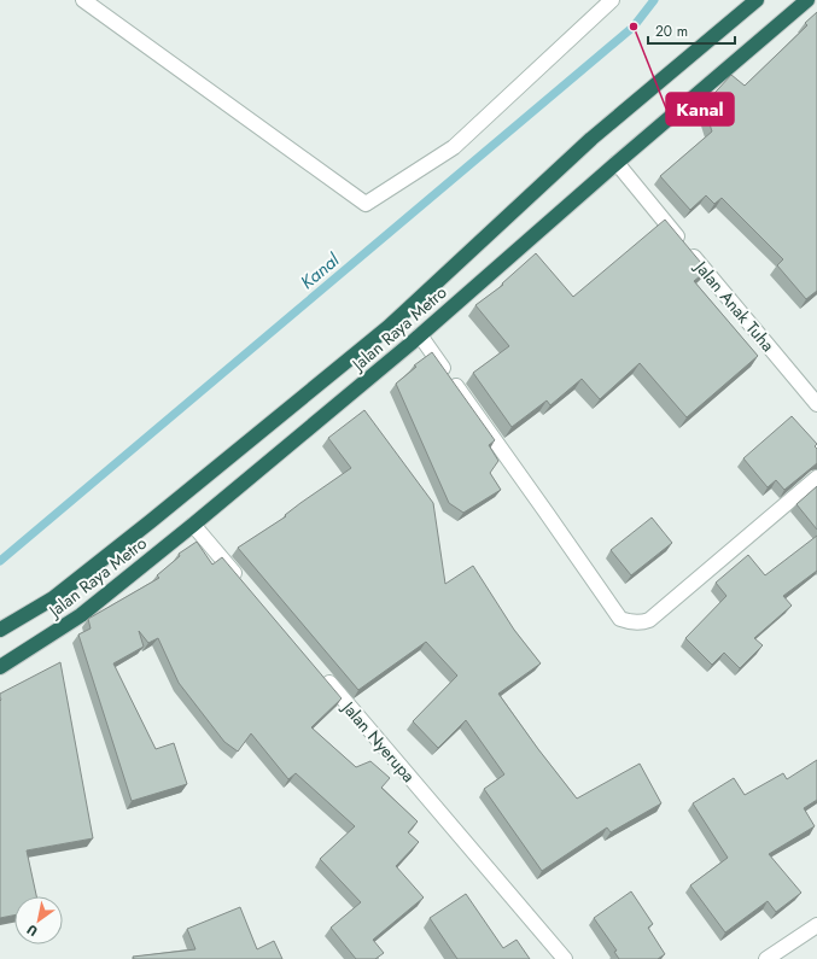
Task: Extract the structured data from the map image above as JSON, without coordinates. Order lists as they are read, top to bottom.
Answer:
{
  "streets": {
    "highway": ["Jalan Raya Metro"],
    "street": ["Jalan Anak Tuha", "Jalan Nyerupa"]
  },
  "crossings": [
    ["Jalan Anak Tuha", "Jalan Raya Metro"]
  ],
  "water": ["Kanal"],
  "places": ["Kanal"],
  "scale_bar": "20 m",
  "north": "bottom left"
}
